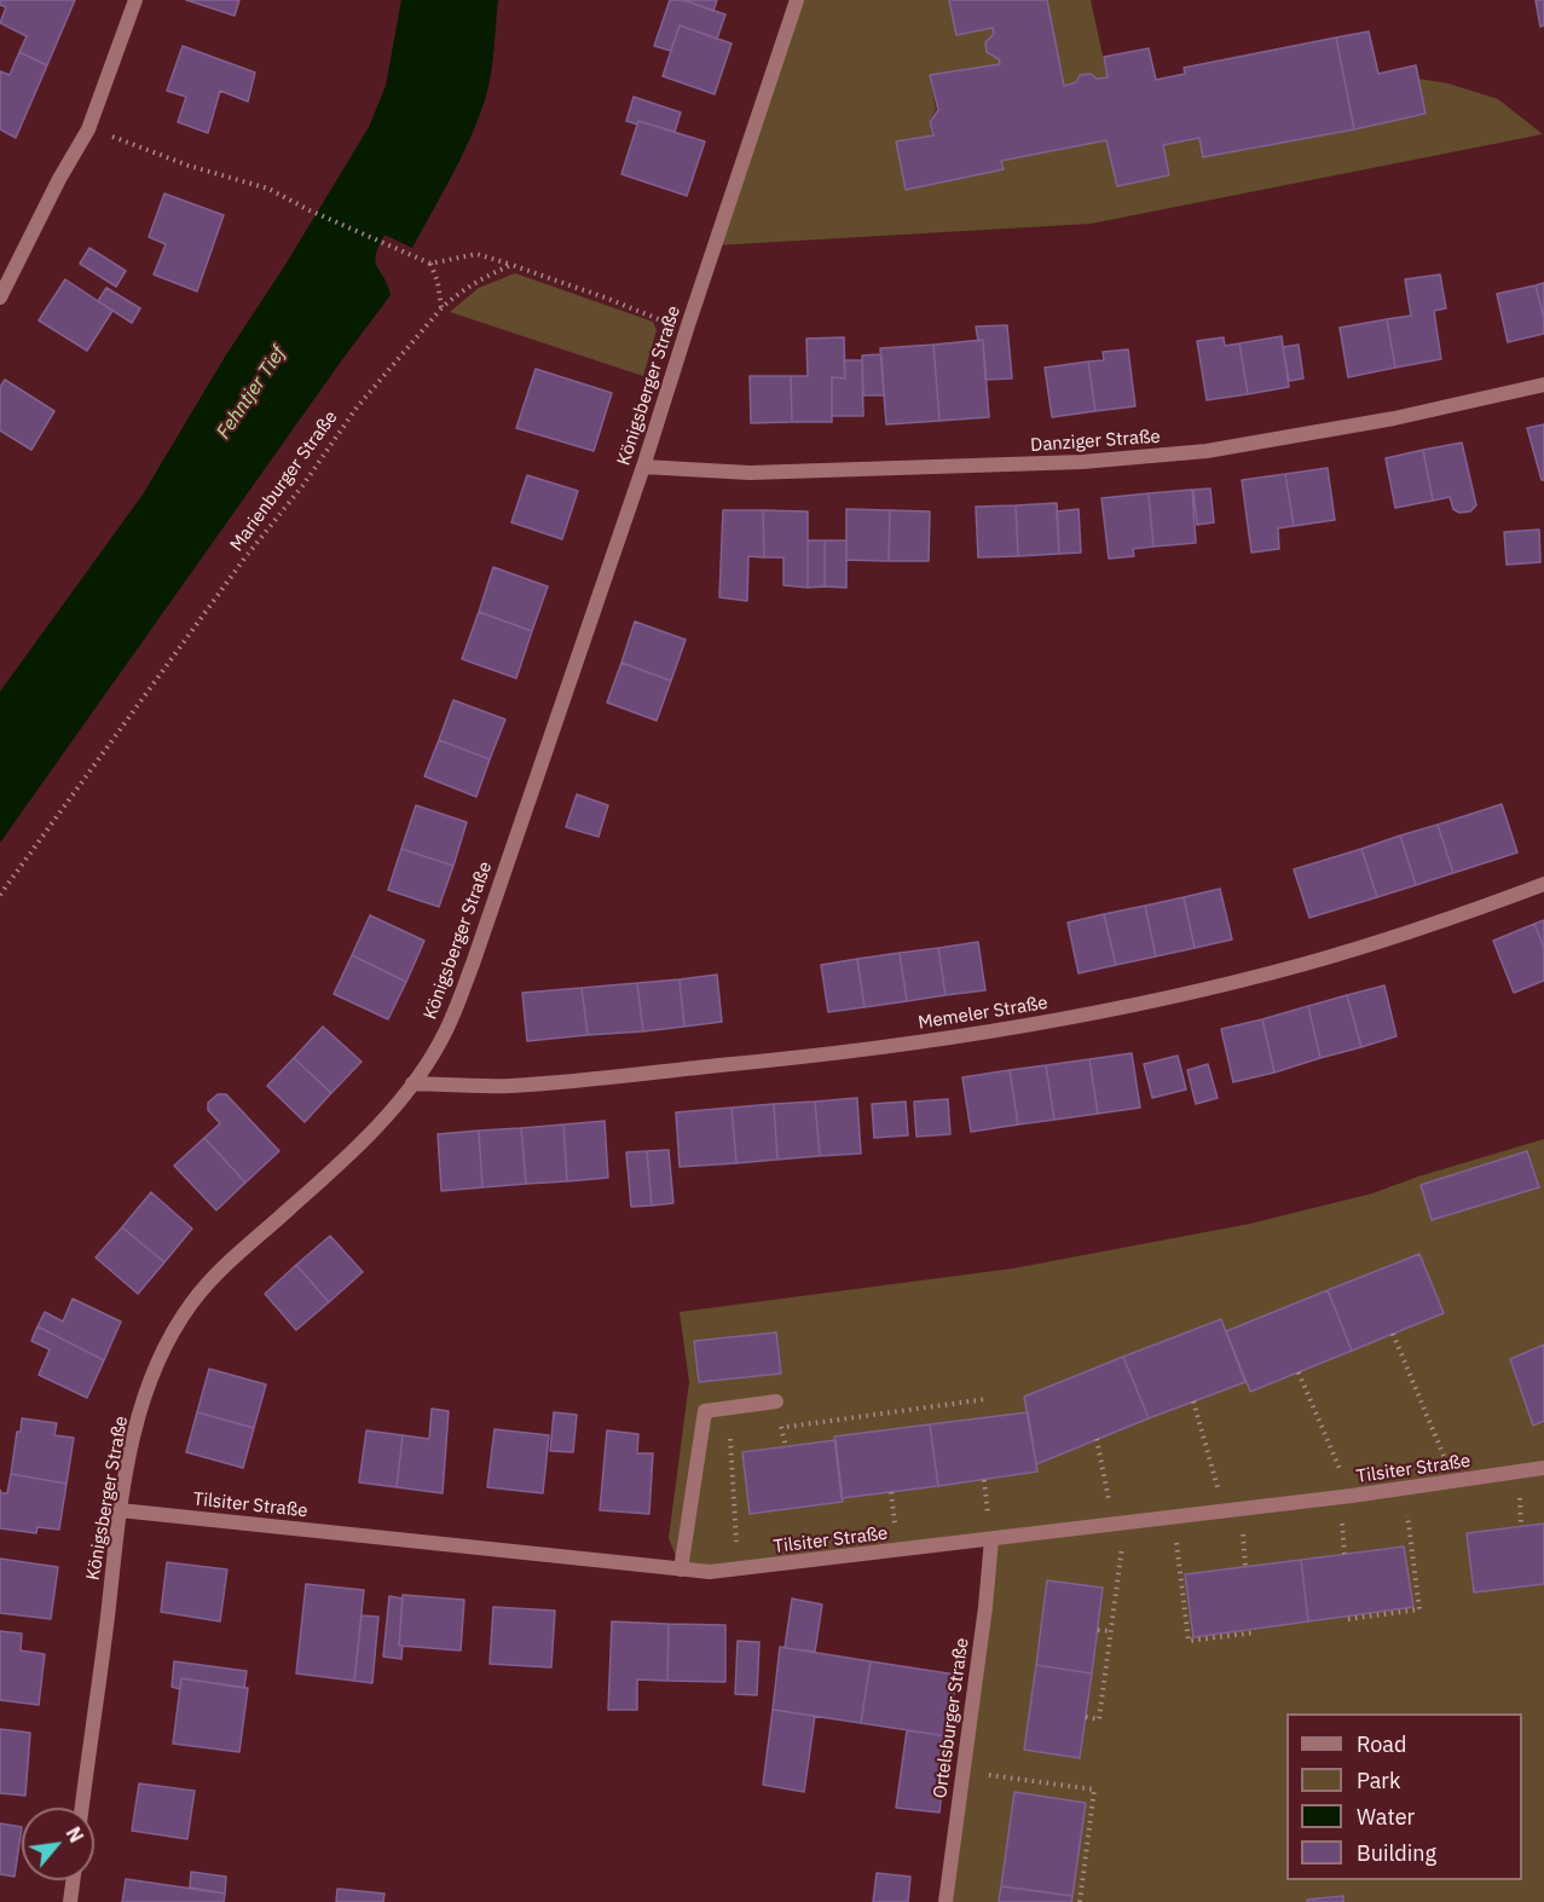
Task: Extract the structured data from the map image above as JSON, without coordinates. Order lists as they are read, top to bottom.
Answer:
{
  "streets": {
    "street": [
      "Königsberger Straße",
      "Danziger Straße",
      "Memeler Straße",
      "Tilsiter Straße",
      "Ortelsburger Straße"
    ],
    "path": ["Marienburger Straße"]
  },
  "crossings": [
    ["Königsberger Straße", "Danziger Straße"],
    ["Königsberger Straße", "Memeler Straße"],
    ["Königsberger Straße", "Tilsiter Straße"],
    ["Tilsiter Straße", "Ortelsburger Straße"]
  ],
  "water": ["Fehntjer Tief"],
  "legend": [
    "Road",
    "Park",
    "Water",
    "Building"
  ],
  "north": "top right"
}
